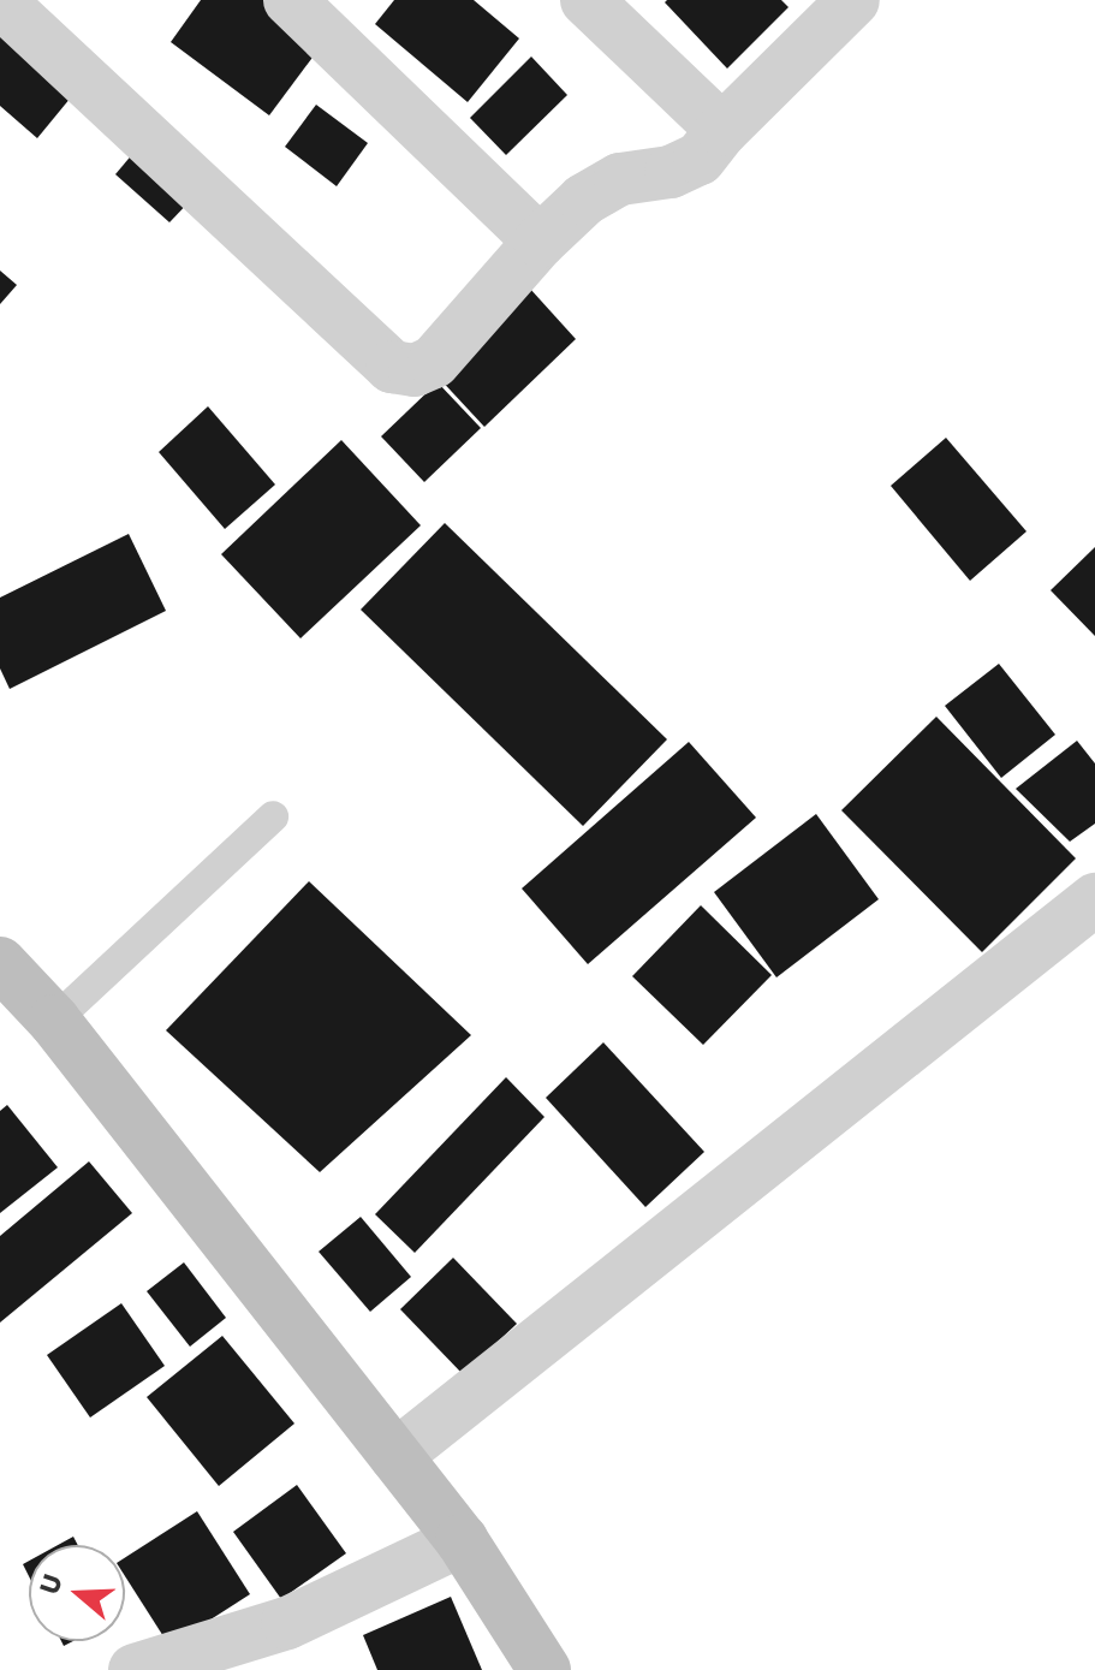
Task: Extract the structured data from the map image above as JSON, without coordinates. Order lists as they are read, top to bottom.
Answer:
{
  "north": "left"
}
